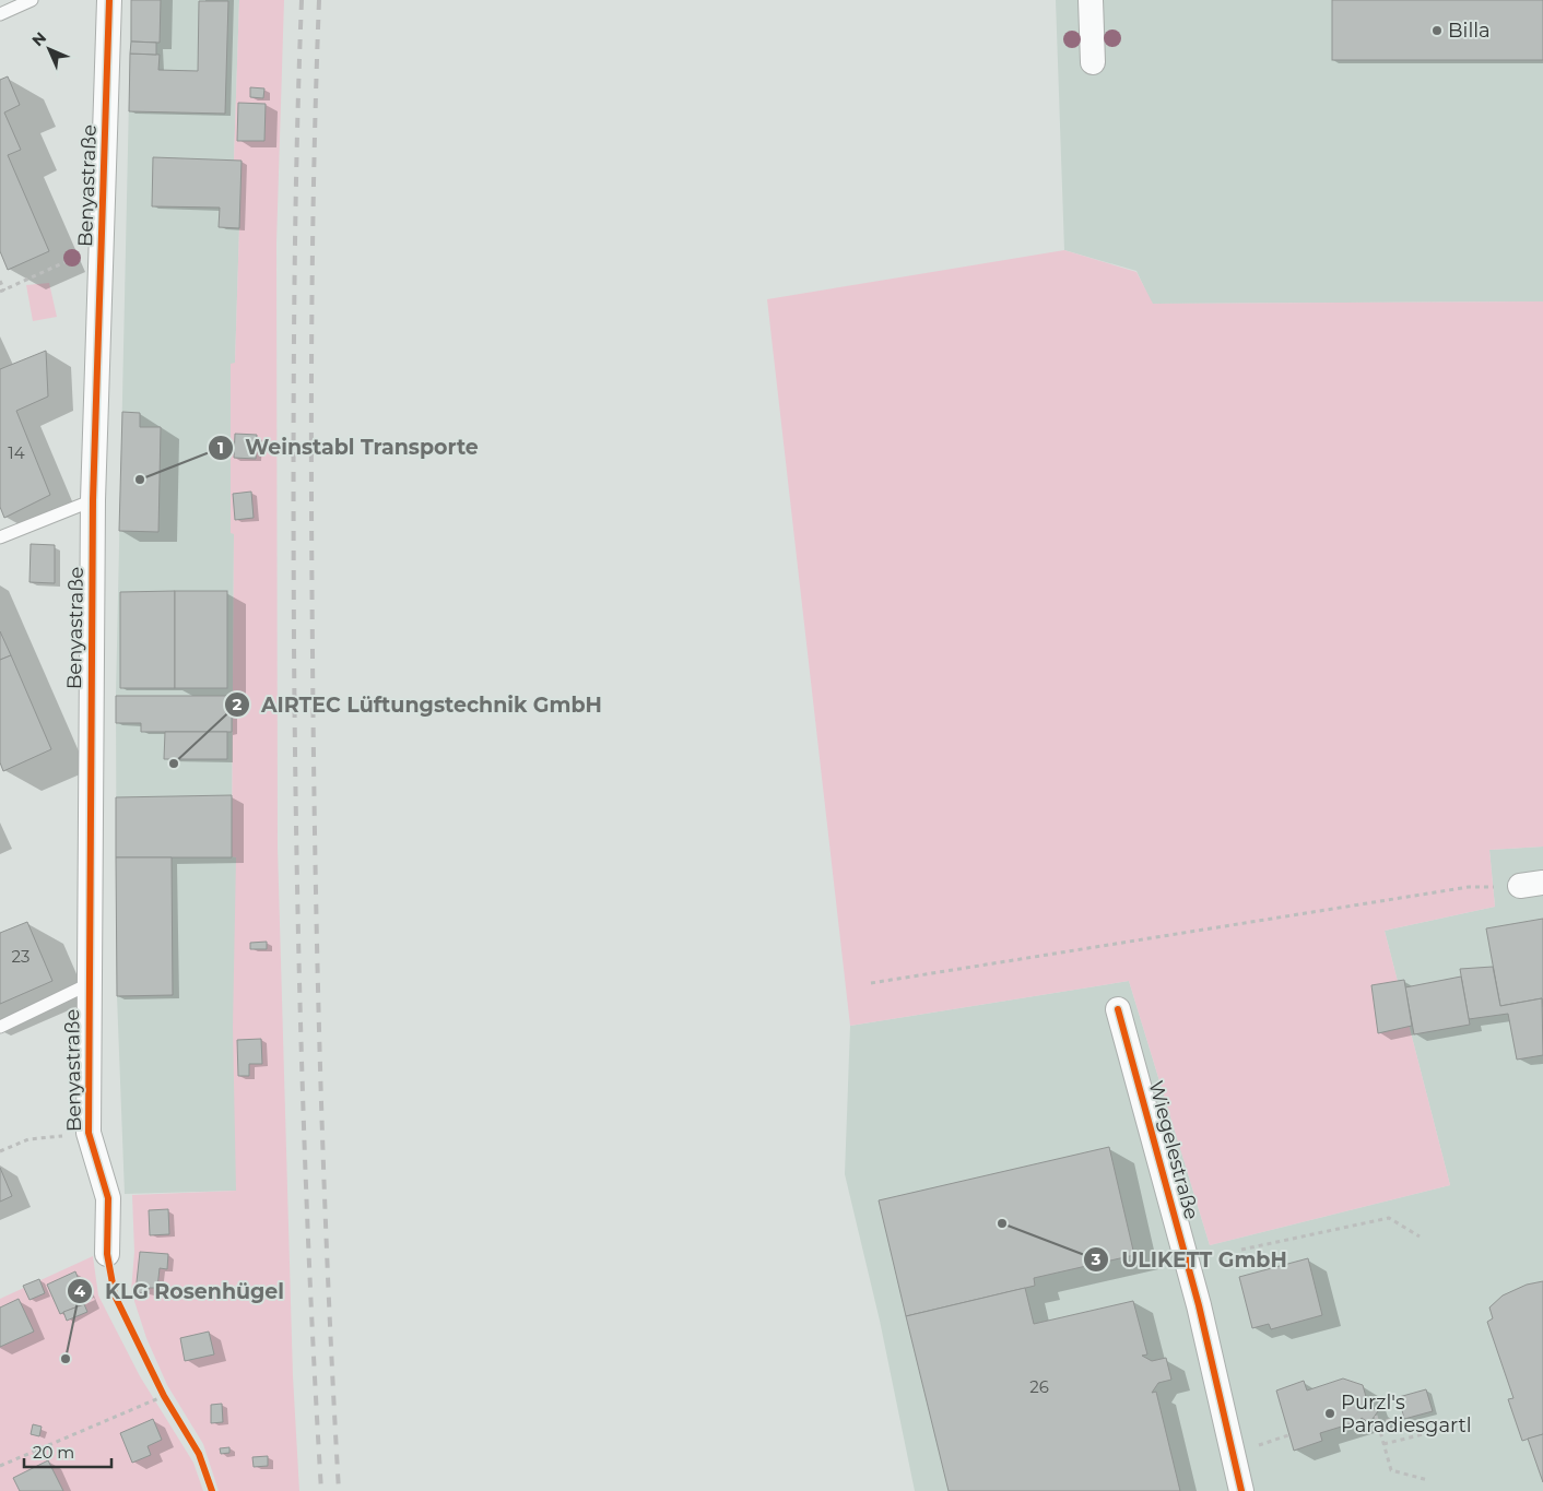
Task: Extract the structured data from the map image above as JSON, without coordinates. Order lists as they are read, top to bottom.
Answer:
{
  "streets": {
    "street": ["Benyastraße", "Wiegelestraße"]
  },
  "places": [
    "Billa",
    "Weinstabl Transporte",
    "AIRTEC Lüftungstechnik GmbH",
    "ULIKETT GmbH",
    "KLG Rosenhügel",
    "Purzl's Paradiesgartl"
  ],
  "house_numbers": ["14", "23", "26"],
  "scale_bar": "20 m",
  "north": "top left"
}
